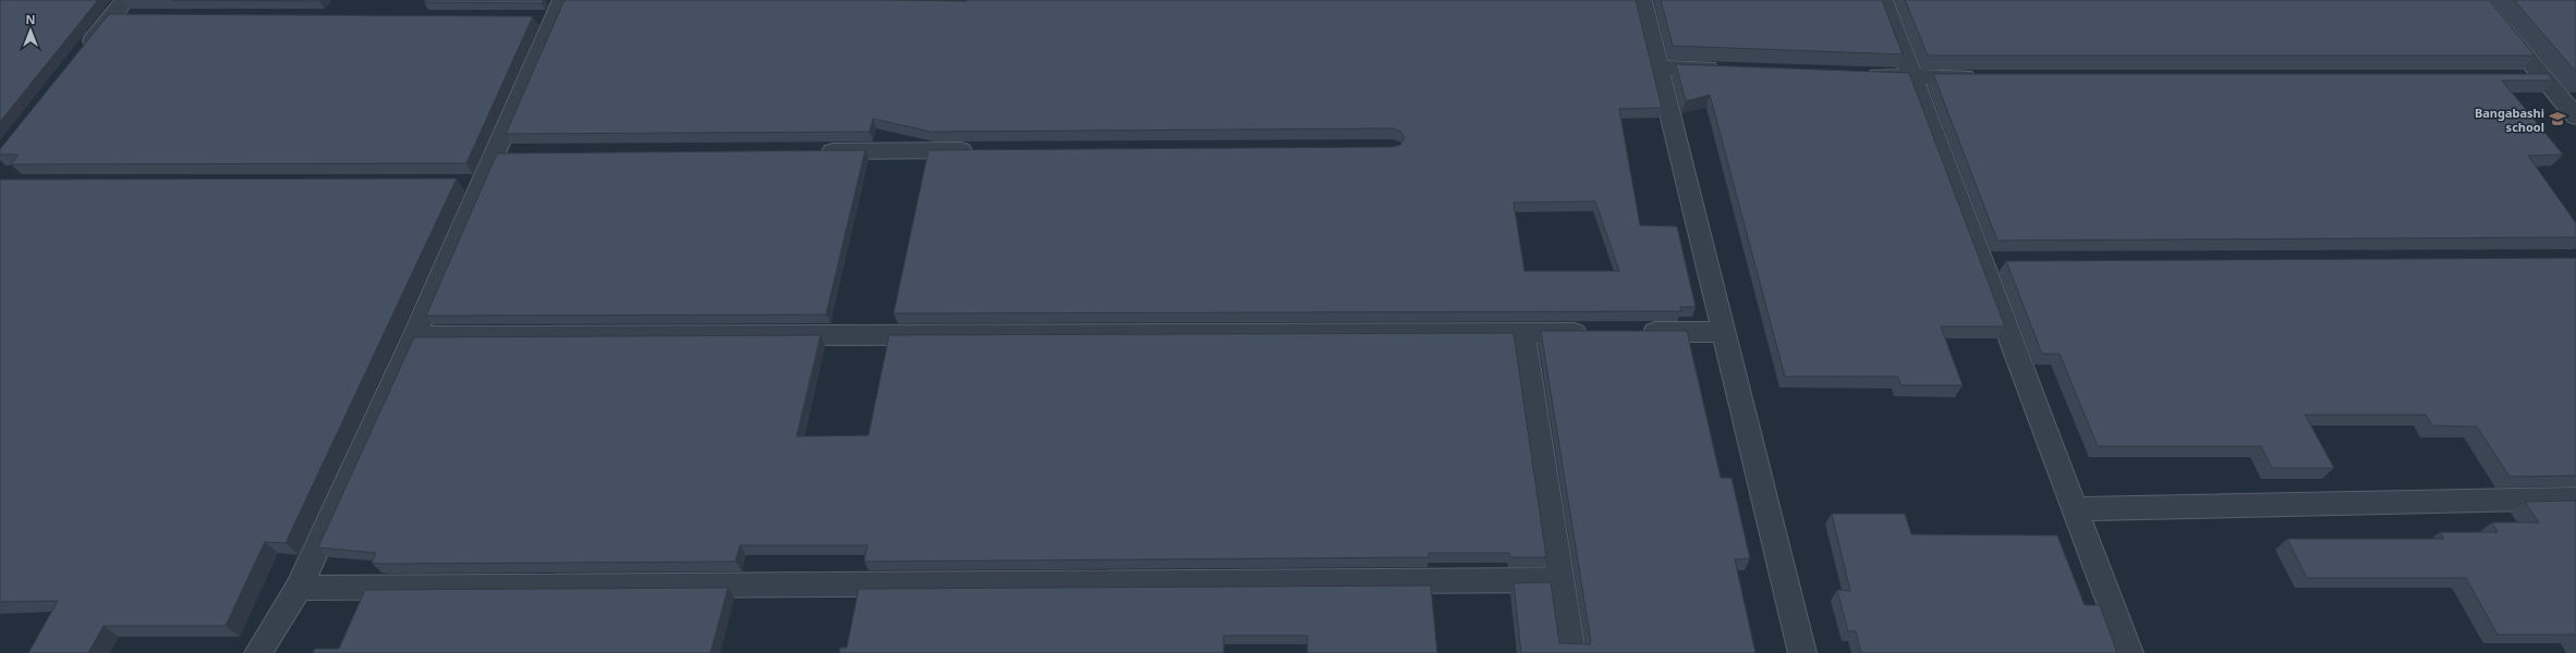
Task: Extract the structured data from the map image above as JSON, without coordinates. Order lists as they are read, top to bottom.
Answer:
{
  "places": {
    "school or university": ["Bangabashi school"]
  },
  "north": "top"
}
